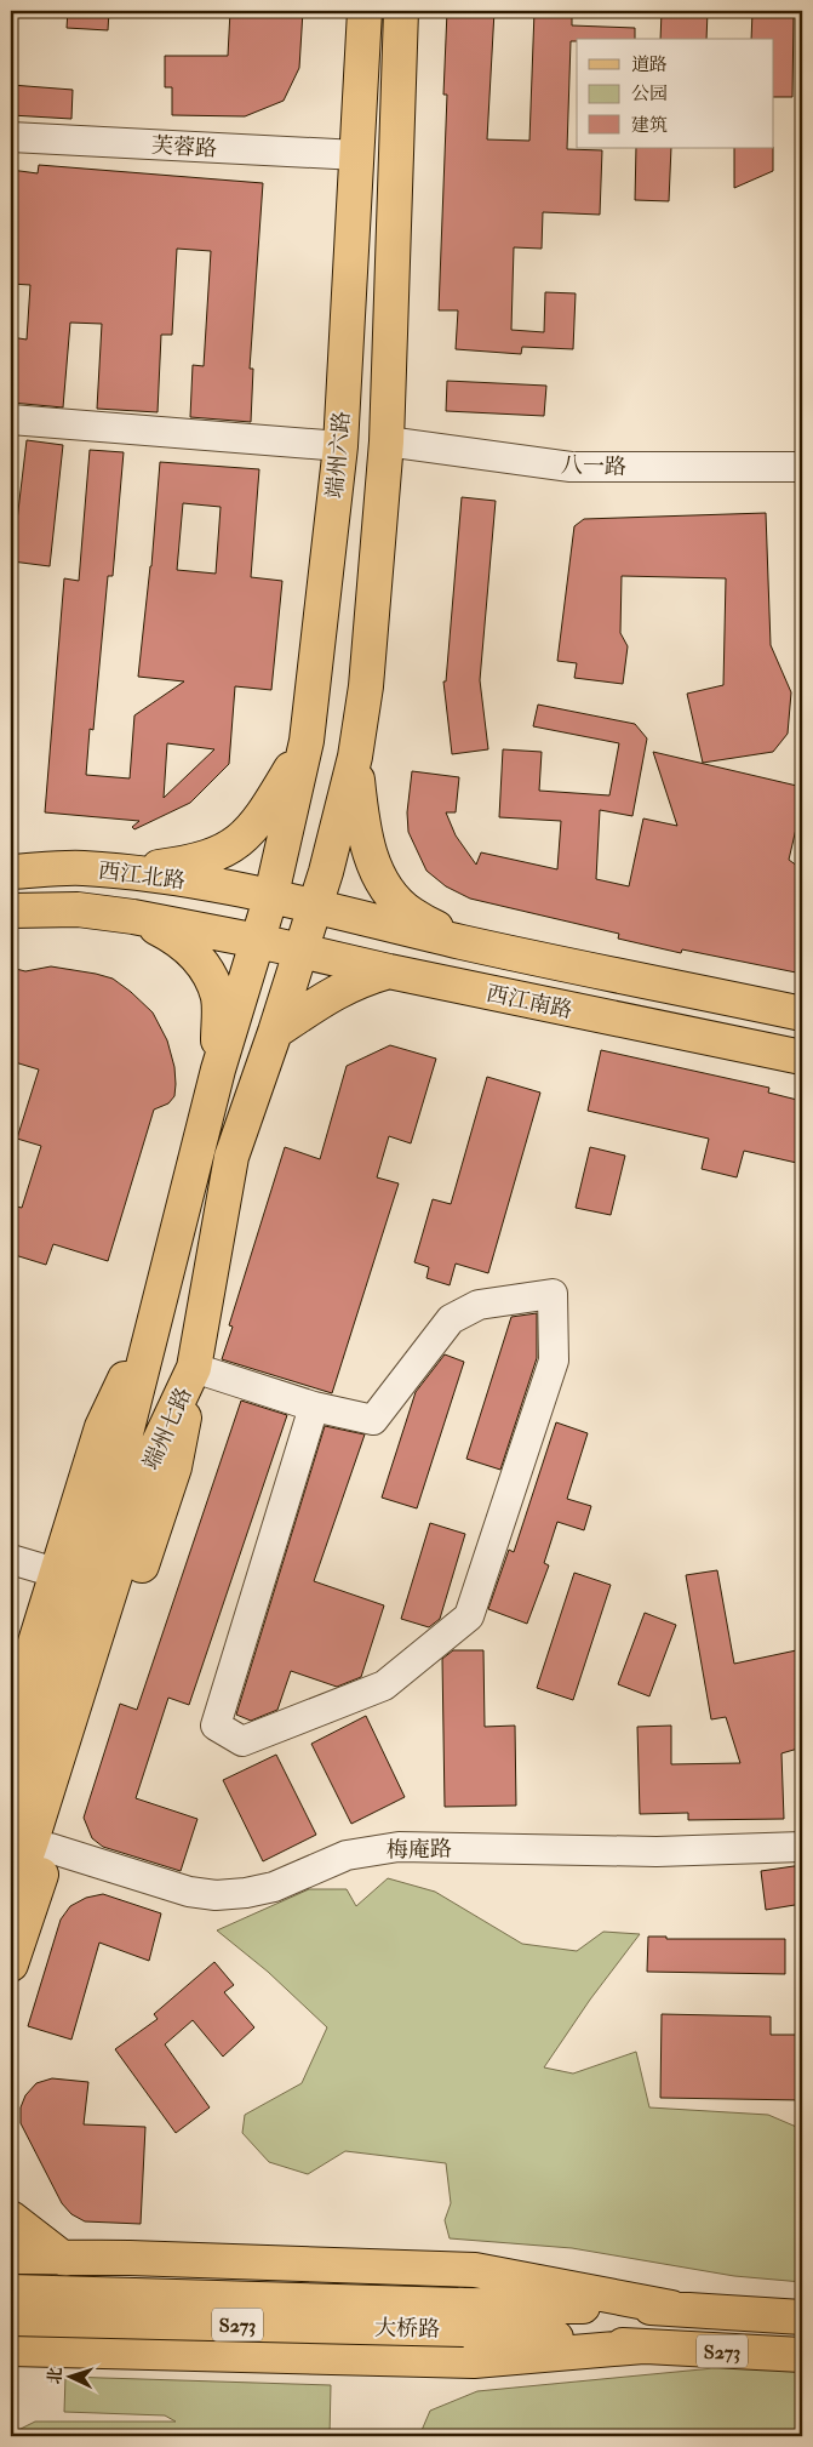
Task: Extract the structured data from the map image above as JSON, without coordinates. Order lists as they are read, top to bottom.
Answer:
{
  "streets": {
    "main road": [
      "端州六路",
      "西江北路",
      "西江南路",
      "端州七路",
      "S273",
      "大桥路"
    ],
    "street": ["芙蓉路", "八一路", "梅庵路"]
  },
  "crossings": [
    ["芙蓉路", "端州六路"],
    ["端州六路", "西江北路"],
    ["端州六路", "西江南路"],
    ["端州六路", "端州七路"],
    ["西江北路", "西江南路"],
    ["西江北路", "端州七路"],
    ["西江南路", "端州七路"]
  ],
  "legend": ["道路", "公园", "建筑"],
  "north": "left"
}
